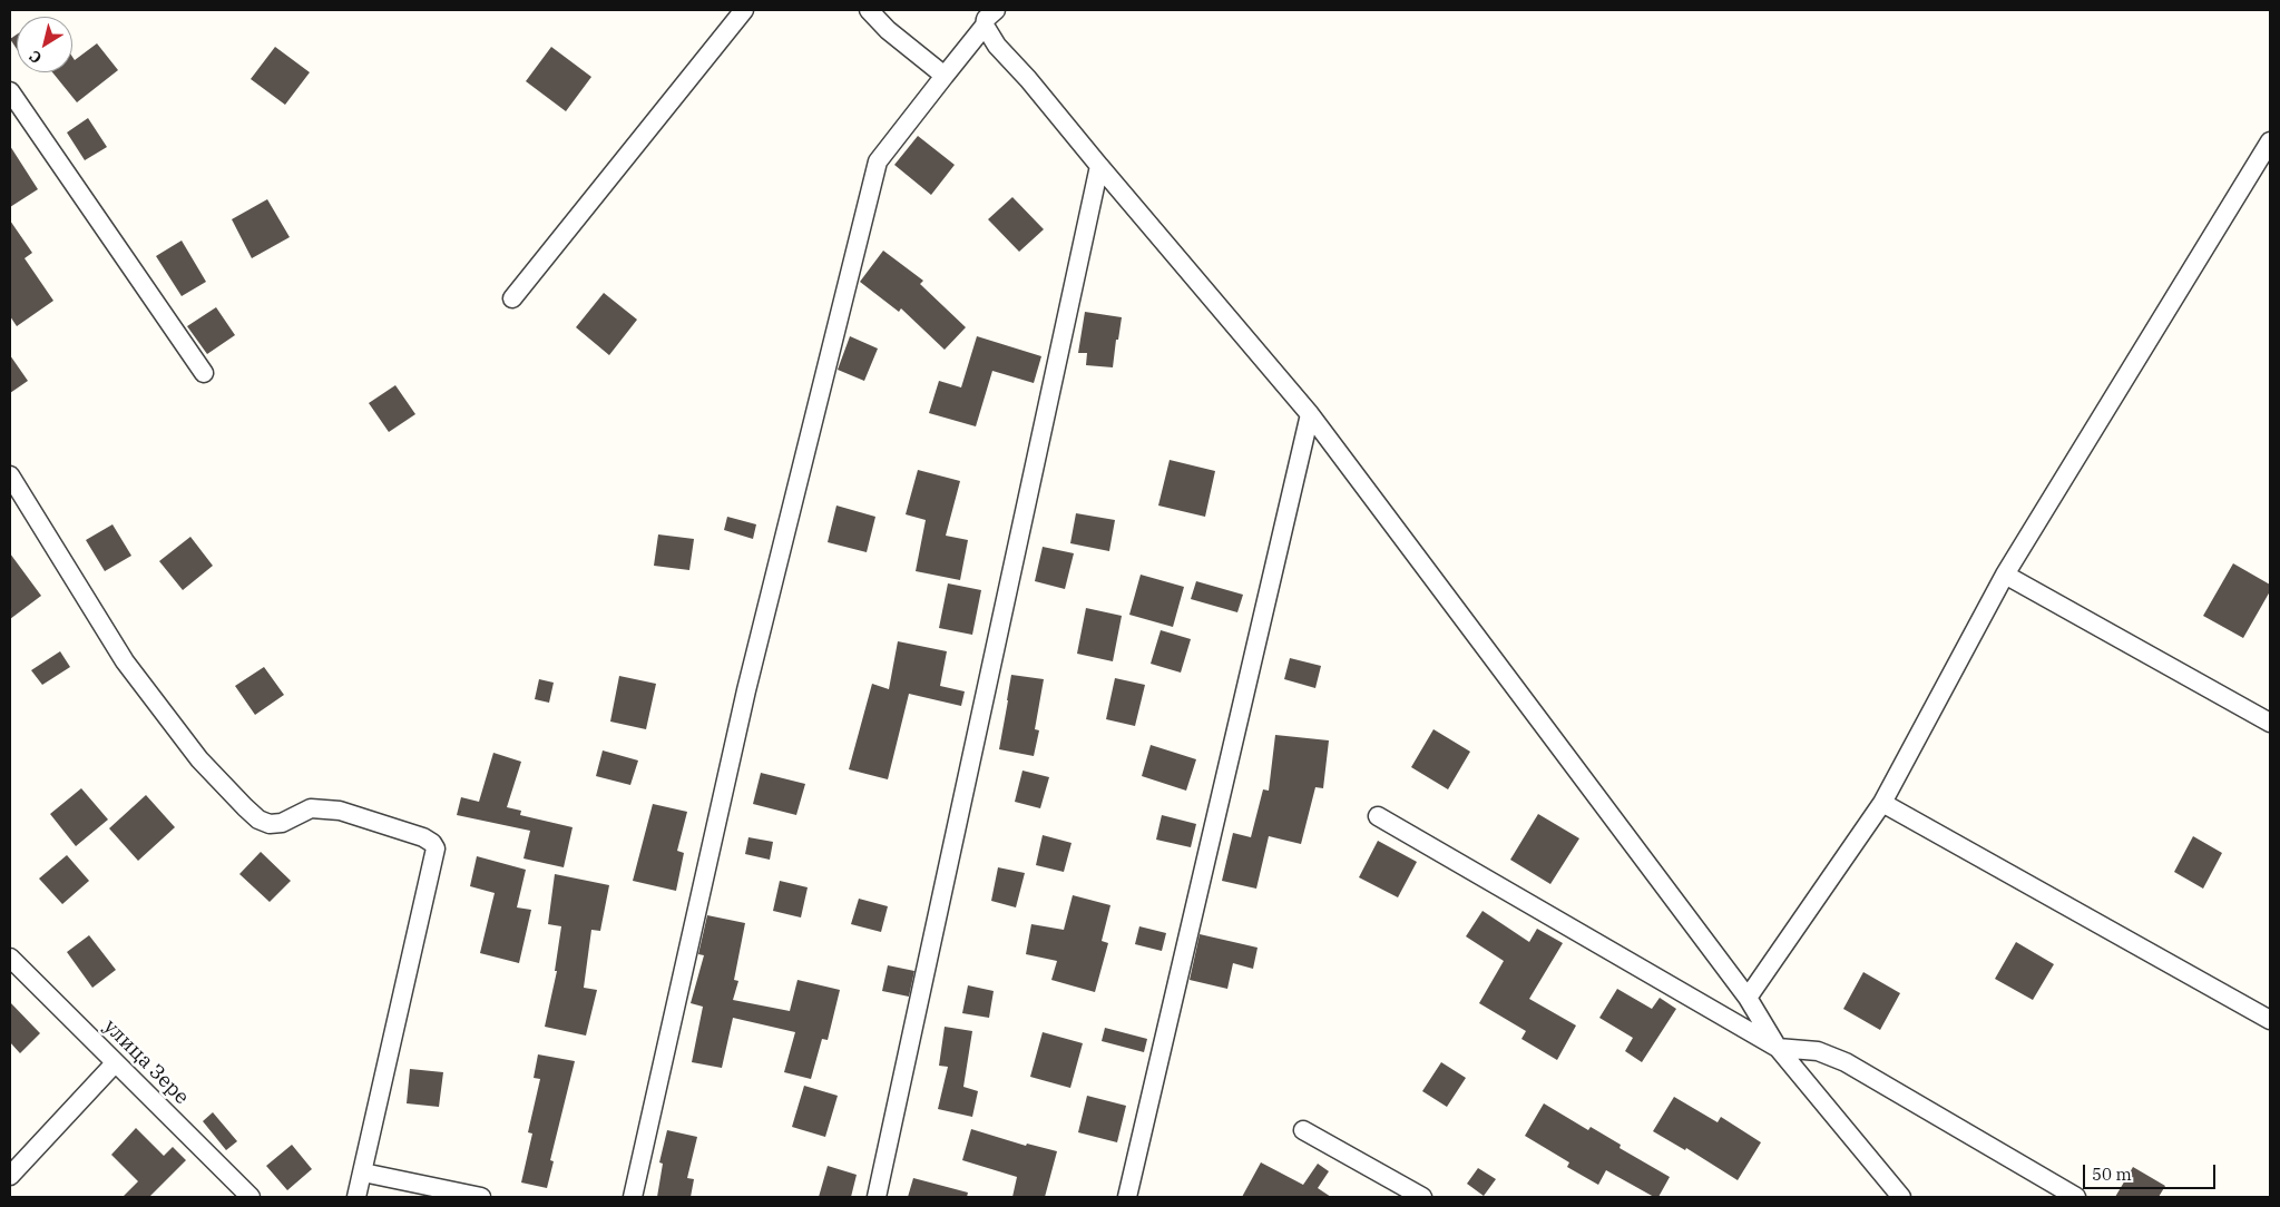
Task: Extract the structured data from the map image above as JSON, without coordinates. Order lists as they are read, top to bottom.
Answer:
{
  "streets": {
    "street": ["улица Зере"]
  },
  "scale_bar": "50 m",
  "north": "bottom left"
}
